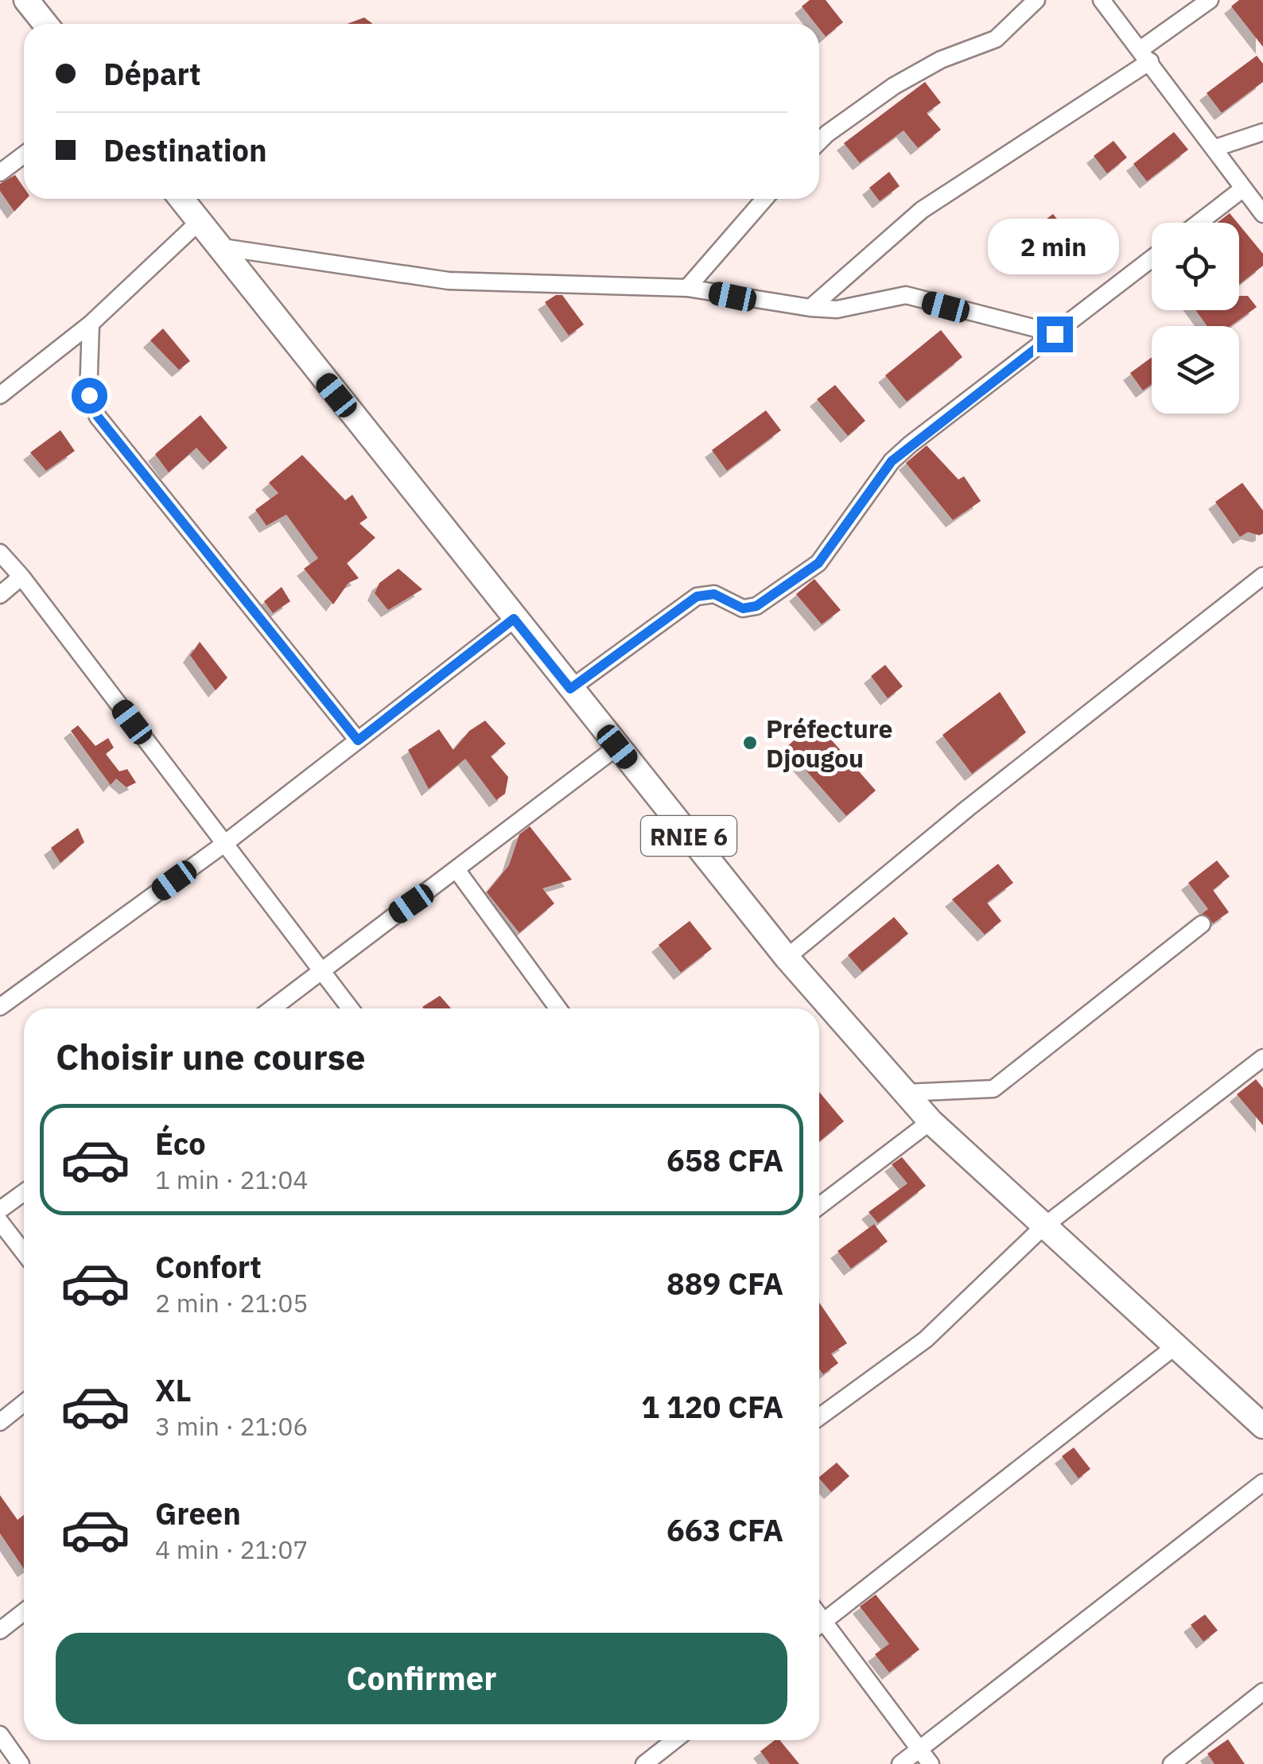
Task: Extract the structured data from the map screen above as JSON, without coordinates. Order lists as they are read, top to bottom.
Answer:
{
  "streets": {
    "main road": ["RNIE 6"]
  },
  "places": ["Préfecture Djougou"],
  "page": {
    "banner": ["Départ", "Destination"],
    "bubble": "2 min",
    "heading": "Choisir une course",
    "list": [
      {
        "name": "Éco",
        "note": "1 min · 21:04",
        "value": "658 CFA"
      },
      {
        "name": "Confort",
        "note": "2 min · 21:05",
        "value": "889 CFA"
      },
      {
        "name": "XL",
        "note": "3 min · 21:06",
        "value": "1 120 CFA"
      },
      {
        "name": "Green",
        "note": "4 min · 21:07",
        "value": "663 CFA"
      }
    ],
    "buttons": "Confirmer"
  }
}
